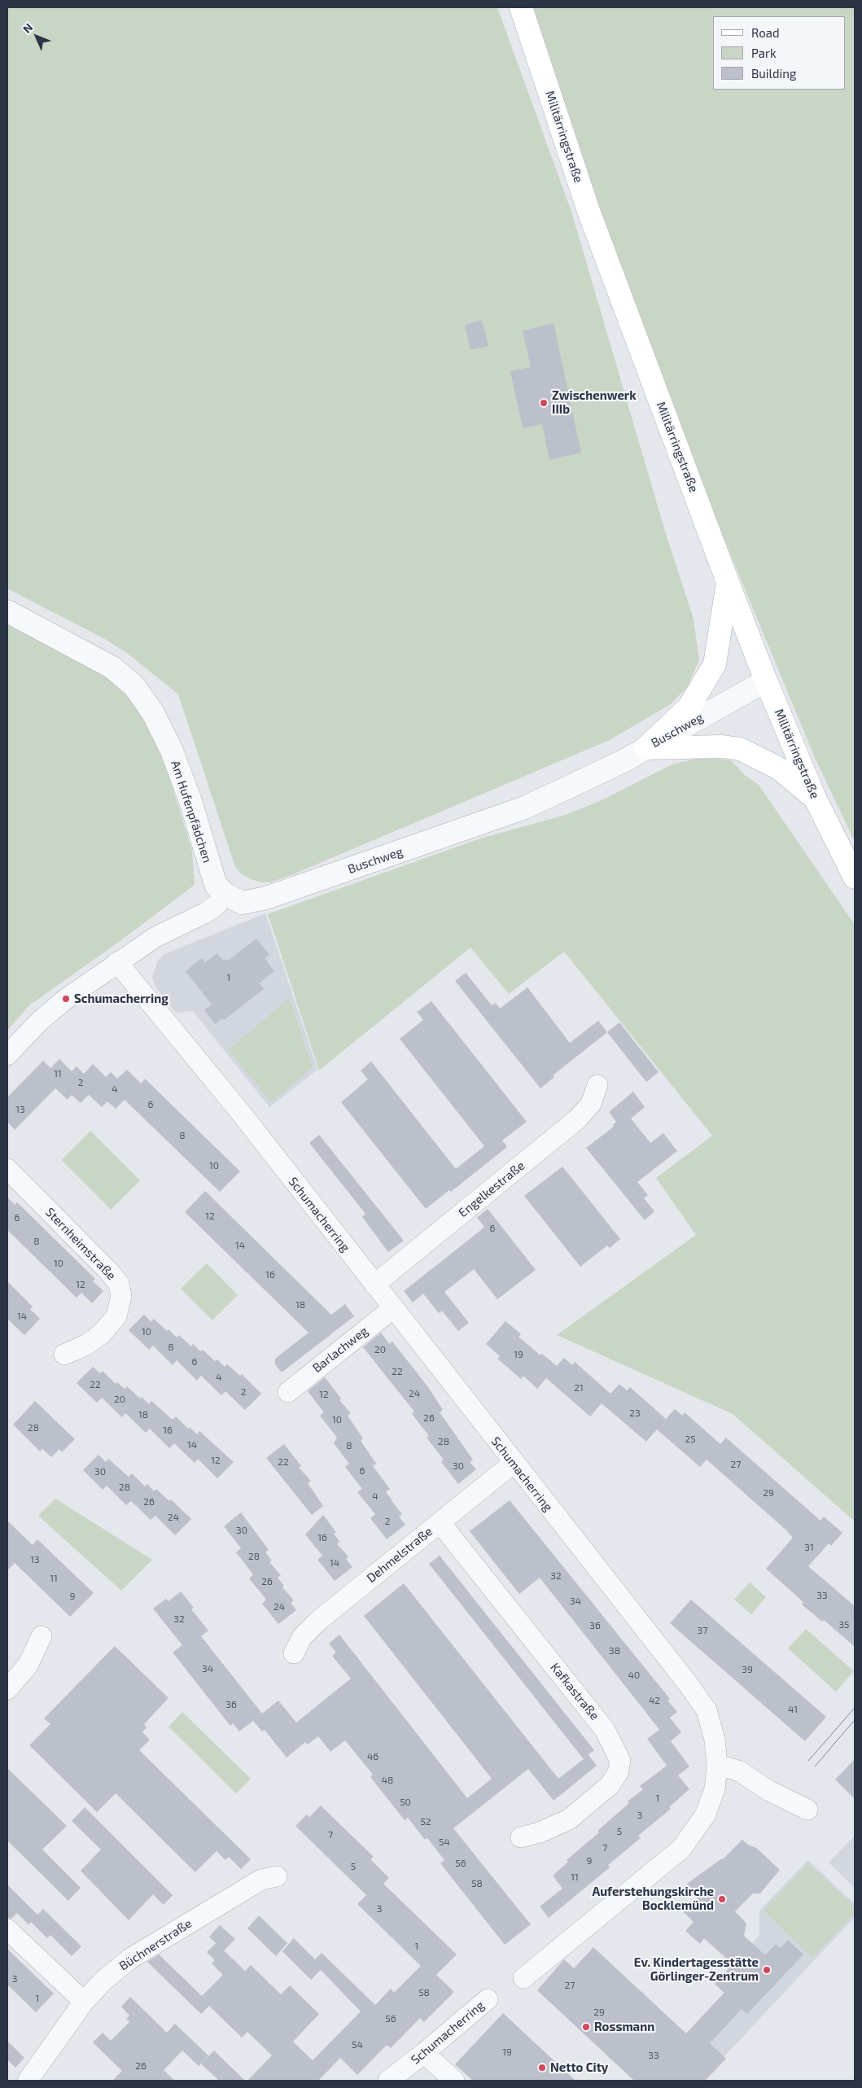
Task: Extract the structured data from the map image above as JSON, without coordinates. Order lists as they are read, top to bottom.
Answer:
{
  "streets": {
    "main road": ["Militärringstraße"],
    "street": [
      "Buschweg",
      "Am Hufenpfädchen",
      "Engelkestraße",
      "Schumacherring",
      "Sternheimstraße",
      "Barlachweg",
      "Dehmelstraße",
      "Kafkastraße",
      "Büchnerstraße"
    ]
  },
  "crossings": [
    ["Militärringstraße", "Buschweg"],
    ["Buschweg", "Am Hufenpfädchen"],
    ["Engelkestraße", "Schumacherring"],
    ["Schumacherring", "Barlachweg"],
    ["Schumacherring", "Dehmelstraße"],
    ["Dehmelstraße", "Kafkastraße"]
  ],
  "places": [
    "Zwischenwerk IIIb",
    "Schumacherring",
    "Auferstehungskirche Bocklemünd",
    "Ev. Kindertagesstätte Görlinger-Zentrum",
    "Rossmann",
    "Netto City"
  ],
  "house_numbers": [
    "1",
    "11",
    "2",
    "4",
    "6",
    "13",
    "8",
    "10",
    "12",
    "6",
    "6",
    "8",
    "14",
    "10",
    "16",
    "12",
    "18",
    "14",
    "10",
    "8",
    "20",
    "19",
    "6",
    "22",
    "4",
    "22",
    "21",
    "2",
    "24",
    "12",
    "20",
    "23",
    "18",
    "26",
    "10",
    "28",
    "16",
    "25",
    "28",
    "14",
    "8",
    "12",
    "22",
    "27",
    "30",
    "6",
    "30",
    "28",
    "29",
    "4",
    "26",
    "24",
    "2",
    "30",
    "16",
    "31",
    "28",
    "13",
    "14",
    "32",
    "11",
    "26",
    "33",
    "9",
    "34",
    "24",
    "32",
    "35",
    "36",
    "37",
    "38",
    "34",
    "39",
    "40",
    "42",
    "36",
    "41",
    "46",
    "48",
    "1",
    "50",
    "3",
    "52",
    "5",
    "7",
    "54",
    "7",
    "9",
    "56",
    "5",
    "11",
    "58",
    "3",
    "1",
    "3",
    "27",
    "58",
    "1",
    "29",
    "56",
    "54",
    "19",
    "33",
    "26"
  ],
  "legend": ["Road", "Park", "Building"],
  "north": "top left"
}
